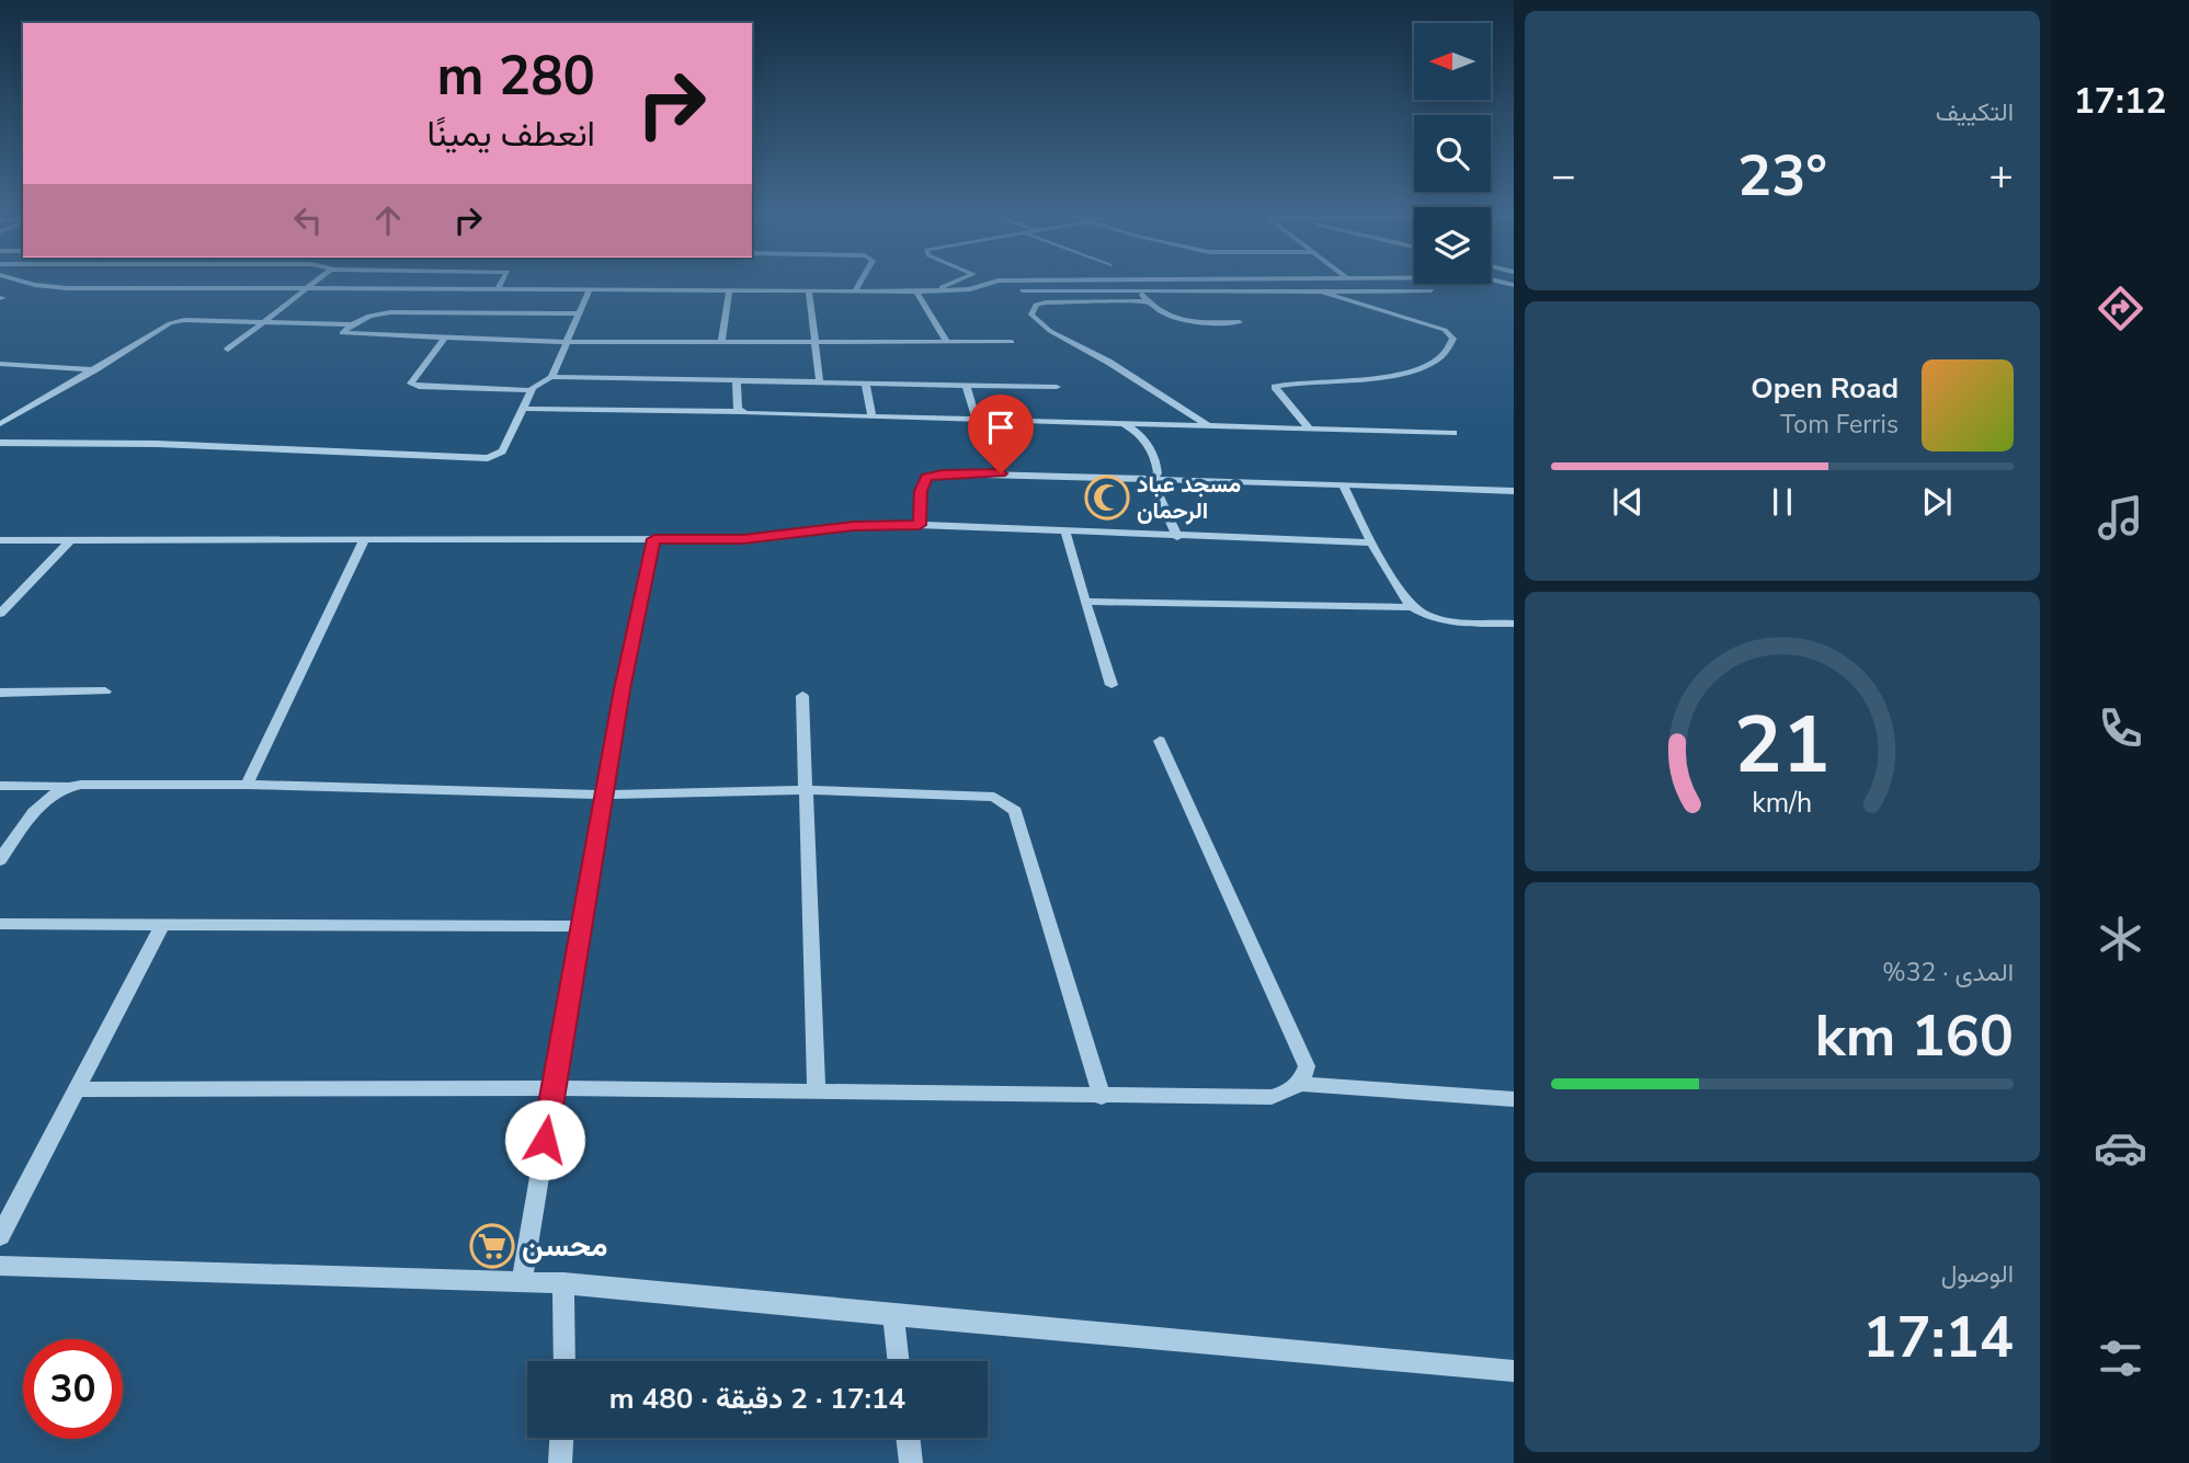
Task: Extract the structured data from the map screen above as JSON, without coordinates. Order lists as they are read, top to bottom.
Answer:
{
  "places": {
    "mosque": ["مسجد عباد الرحمان"],
    "supermarket": ["محسن"]
  },
  "north": "left",
  "page": {
    "tabs": "17:12",
    "tile": [
      "التكييف",
      ["المدى · 32%", "160 km"],
      ["الوصول", "17:14"]
    ],
    "turn": ["280 m", "انعطف يمينًا"],
    "heat": ["−", "23°", "+"],
    "song": ["Open Road", "Tom Ferris"],
    "limit": "30",
    "trip": "17:14 · 2 دقيقة · 480 m",
    "gauge": ["21", "km/h"]
  }
}
